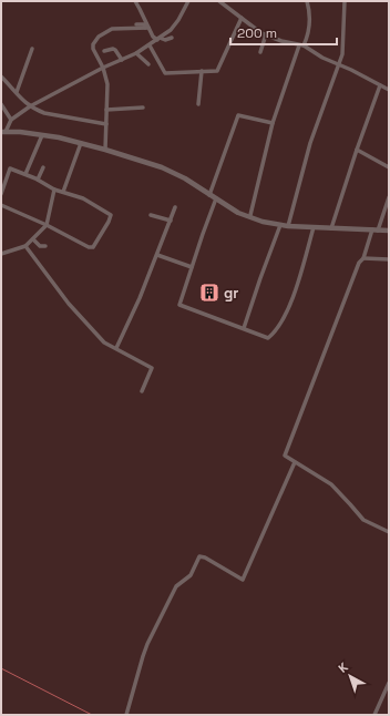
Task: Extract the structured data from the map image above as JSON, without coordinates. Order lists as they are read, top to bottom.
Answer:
{
  "places": {
    "building": ["gr"]
  },
  "scale_bar": "200 m",
  "north": "top left"
}
